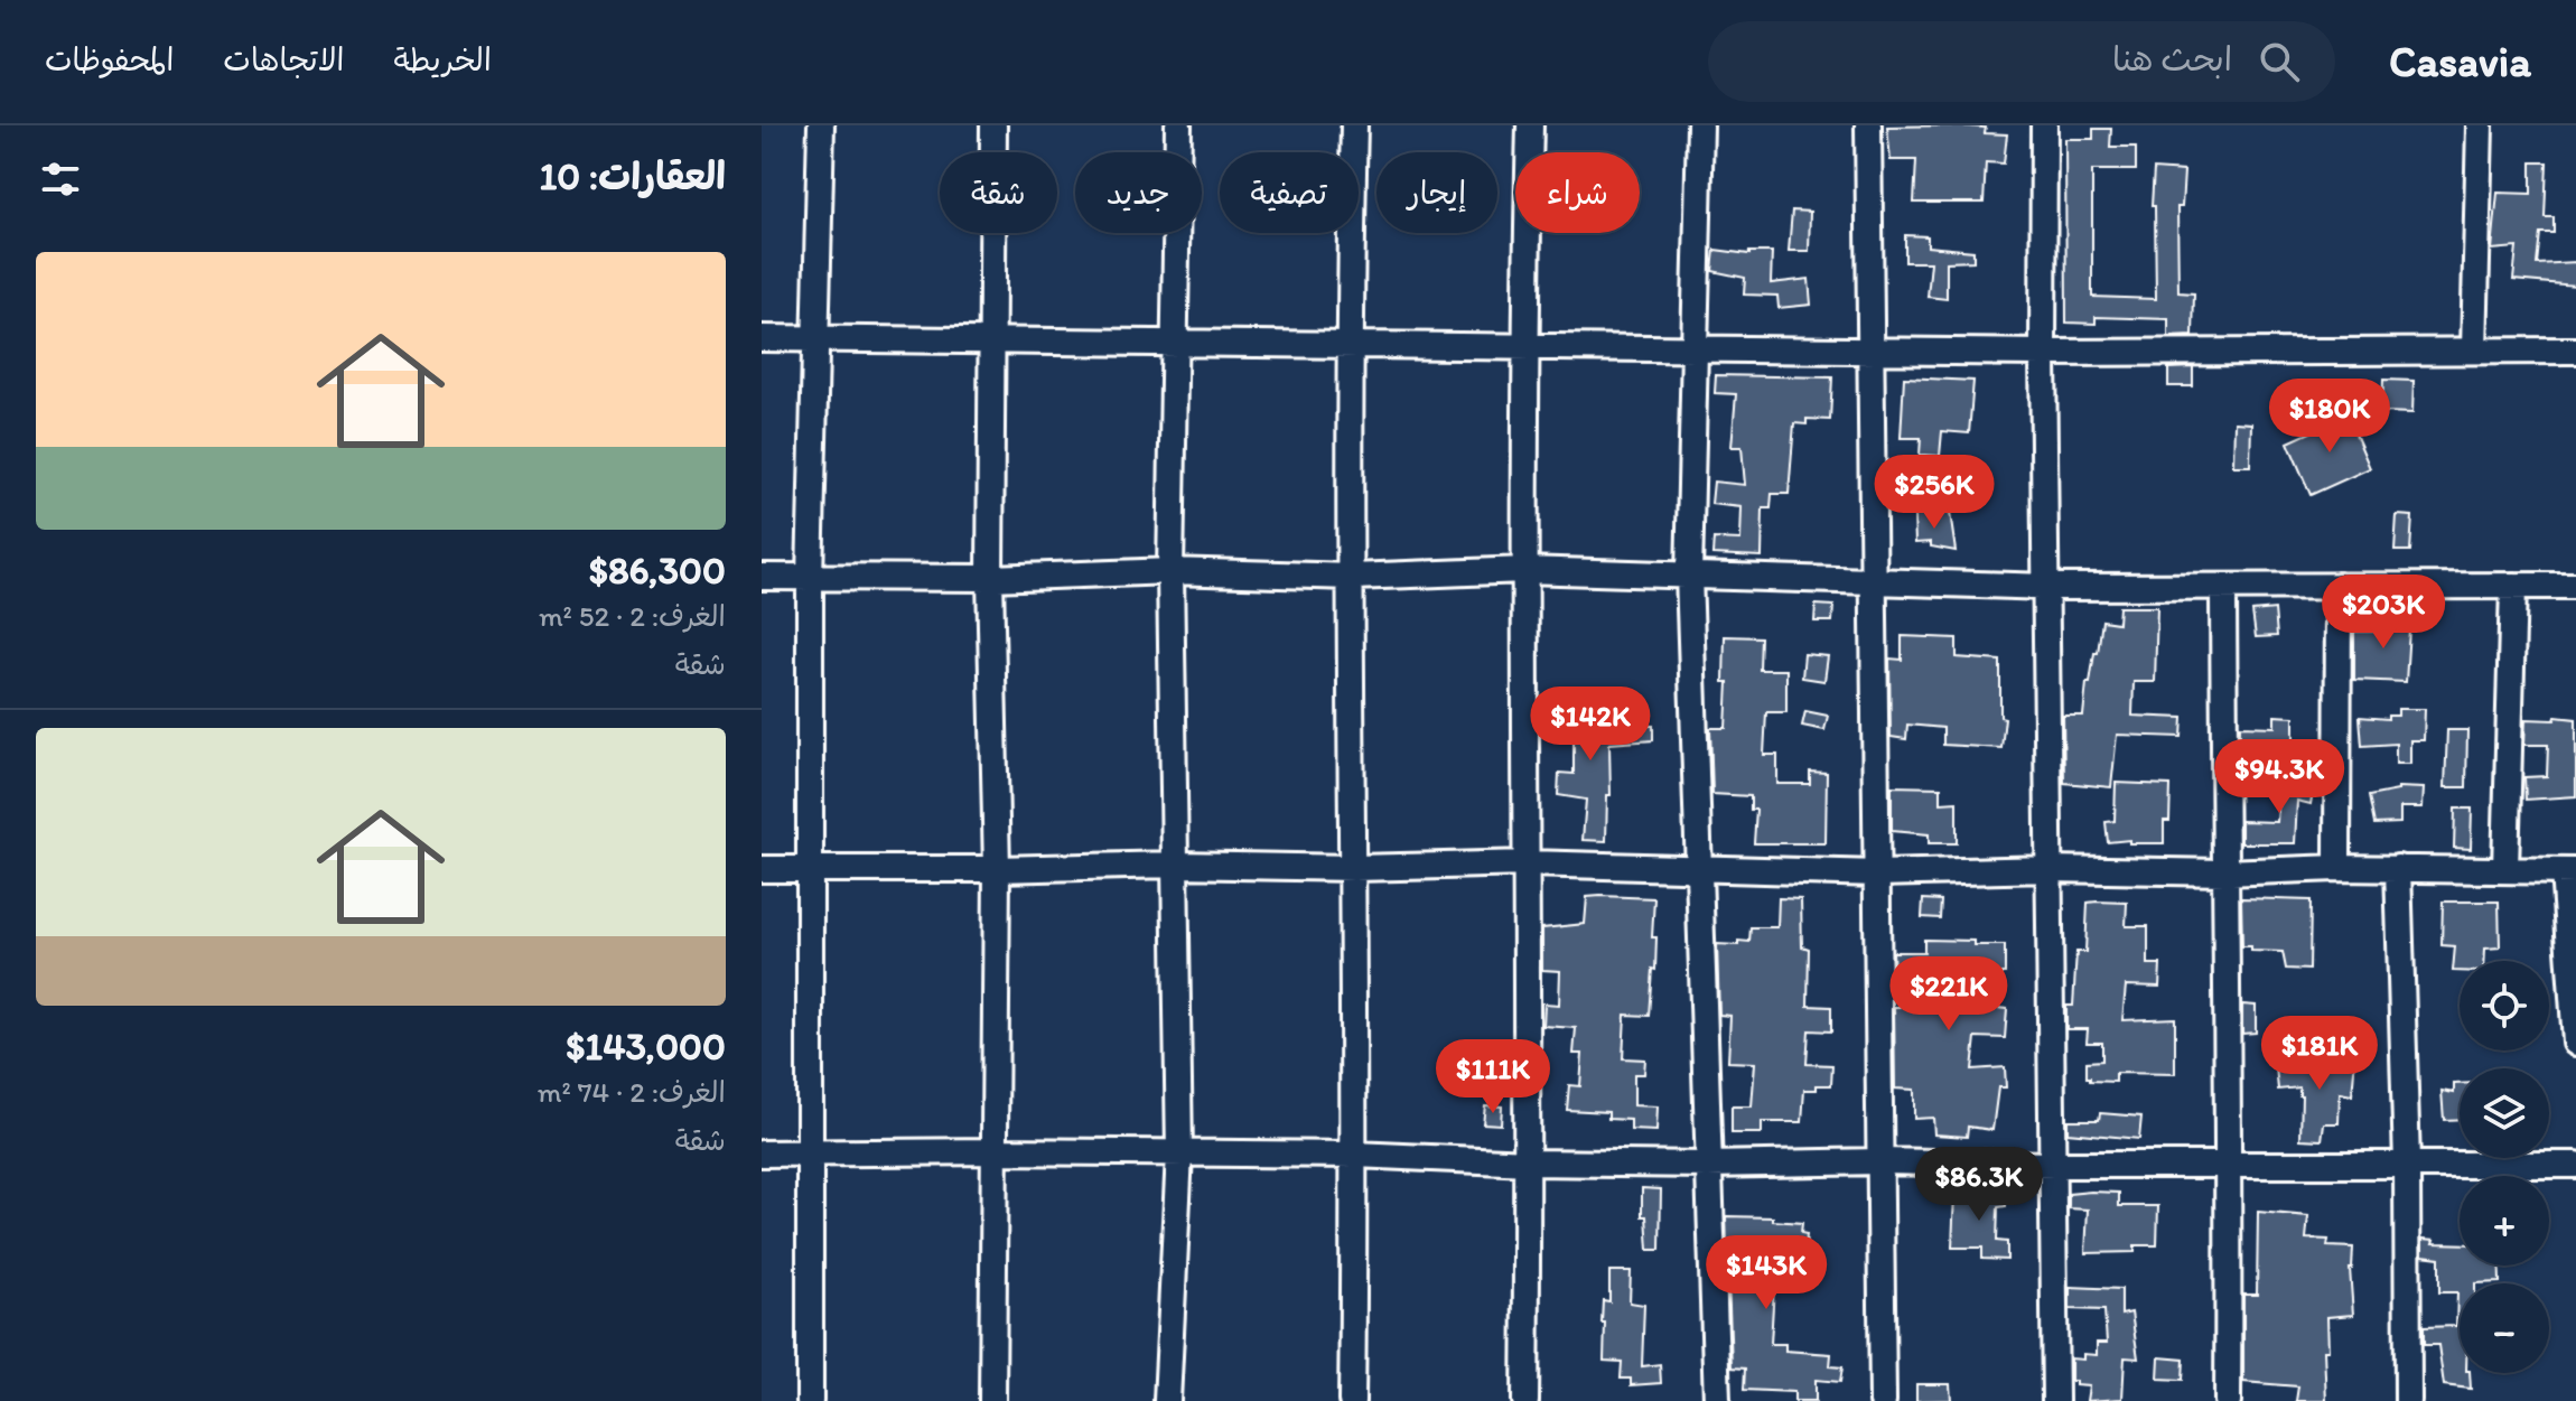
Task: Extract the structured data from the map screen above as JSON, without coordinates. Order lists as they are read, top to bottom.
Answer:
{
  "page": {
    "header": "Casavia",
    "search": "ابحث هنا",
    "nav": ["الخريطة", "الاتجاهات", "المحفوظات"],
    "heading": "العقارات: 10",
    "chip": [
      "شراء",
      "إيجار",
      "تصفية",
      "جديد",
      "شقة"
    ],
    "list": [
      {
        "name": "$86,300",
        "note": "الغرف: 2 · 52 m² · شقة"
      },
      {
        "name": "$143,000",
        "note": "الغرف: 2 · 74 m² · شقة"
      }
    ],
    "price": [
      "$180K",
      "$256K",
      "$203K",
      "$142K",
      "$94.3K",
      "$221K",
      "$181K",
      "$111K",
      "$86.3K",
      "$143K"
    ],
    "map_buttons": ["+", "−"]
  }
}
